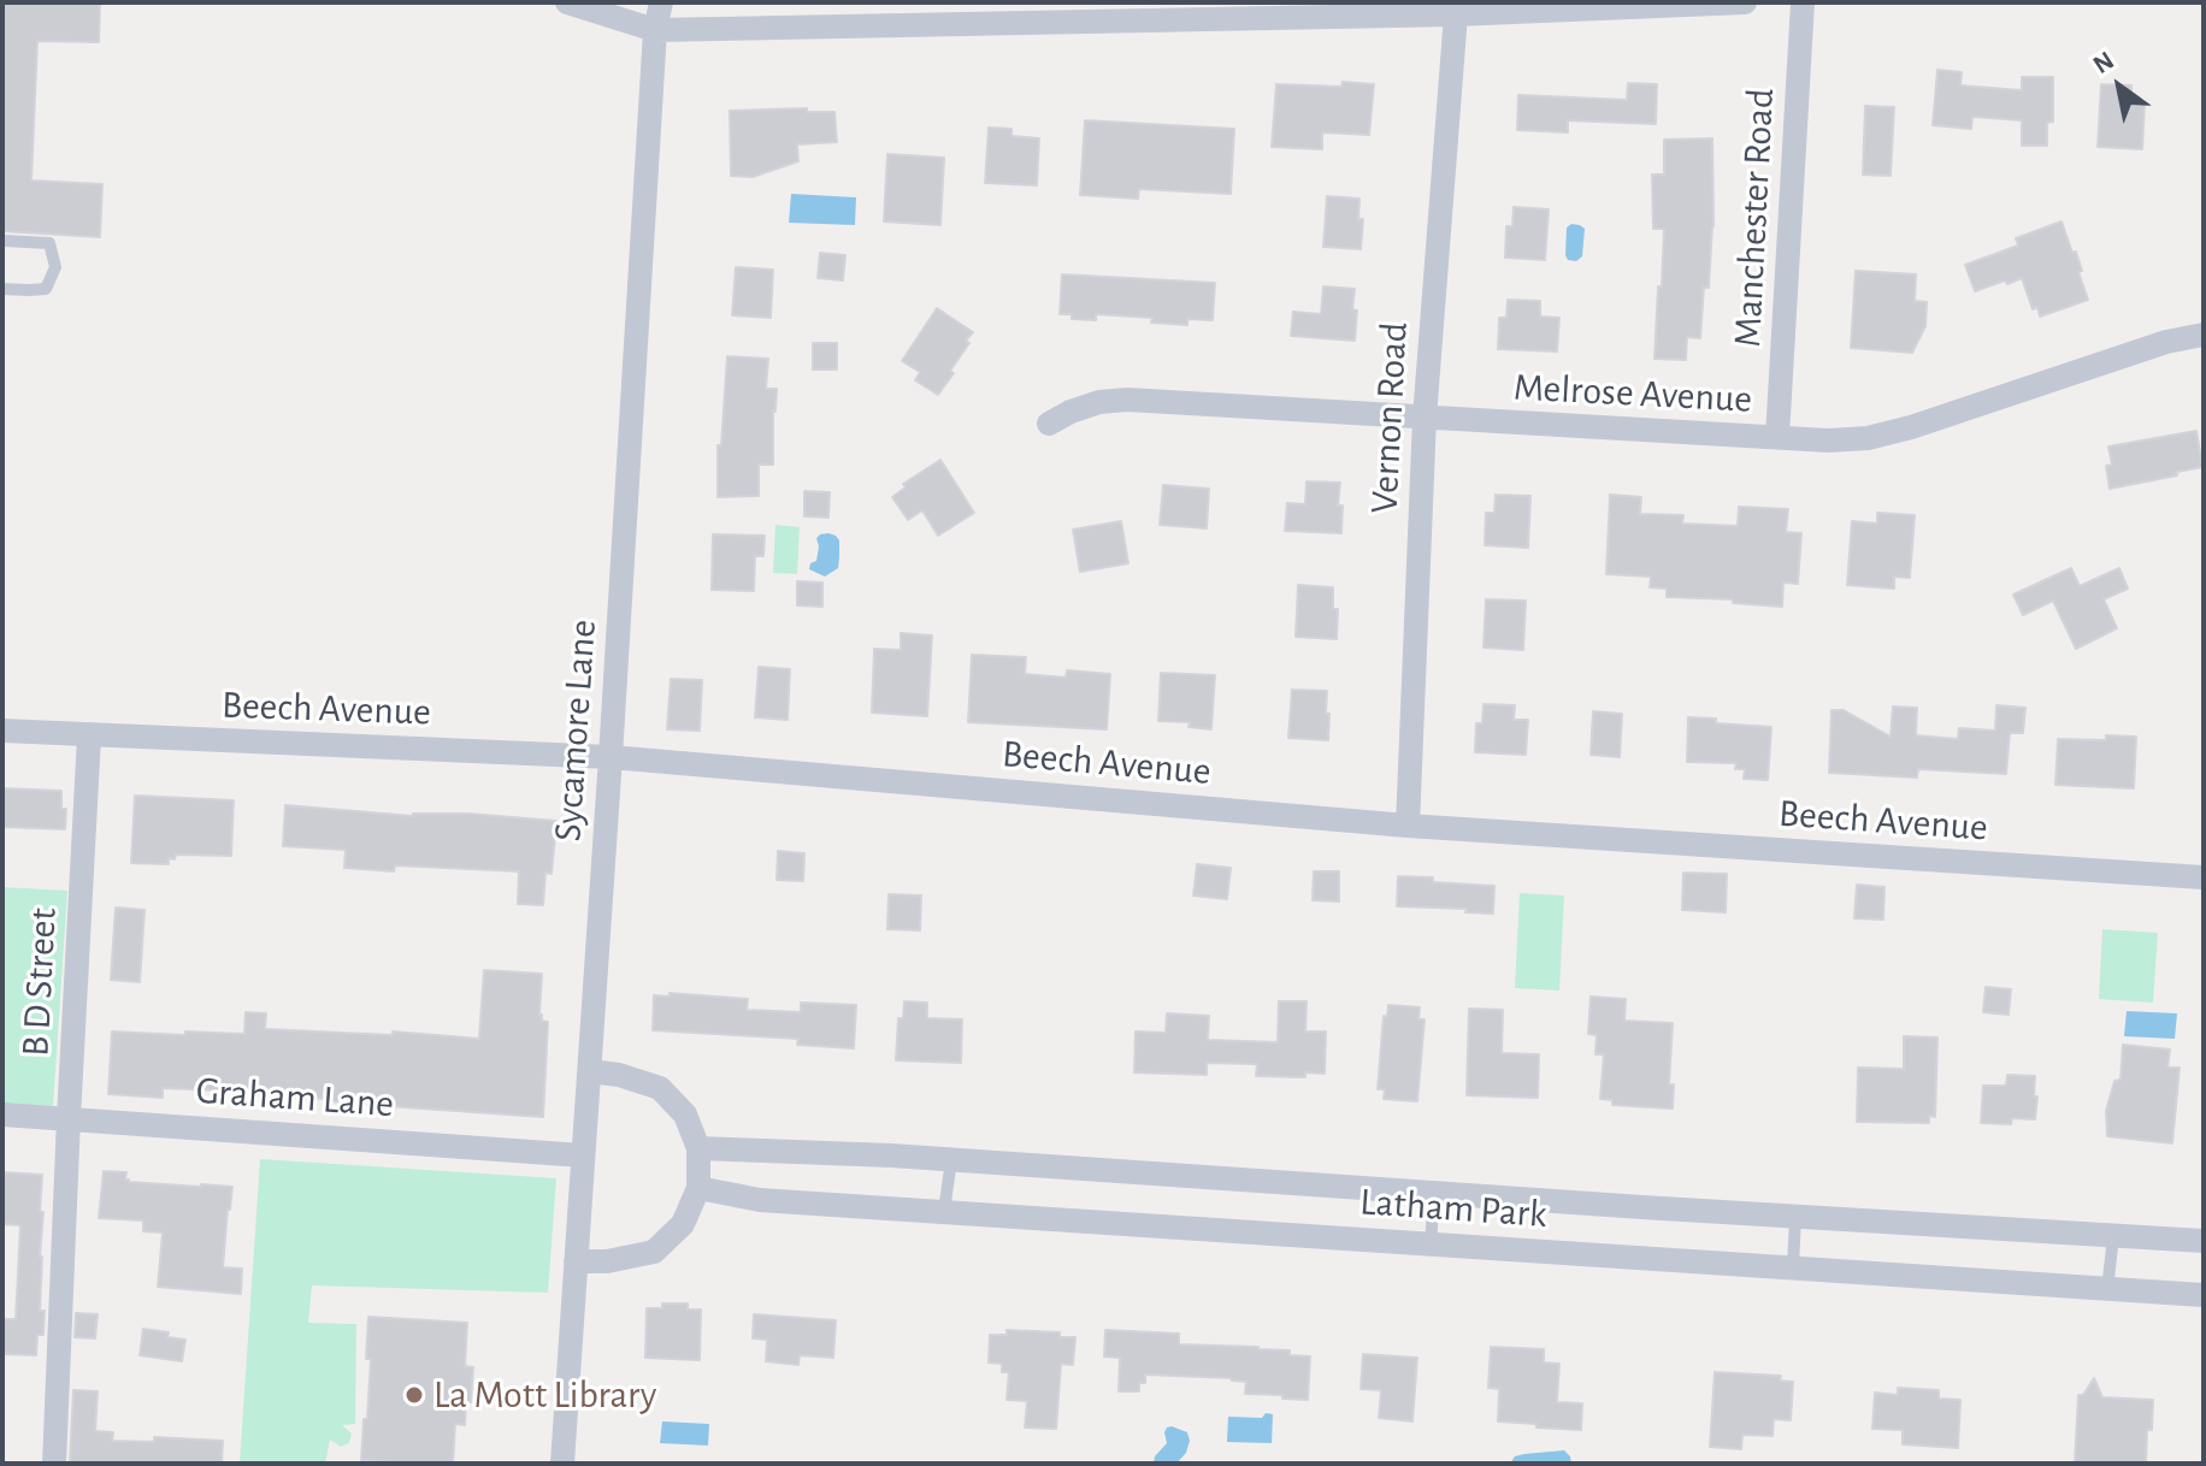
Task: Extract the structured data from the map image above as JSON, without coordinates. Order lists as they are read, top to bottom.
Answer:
{
  "streets": {
    "street": [
      "Manchester Road",
      "Melrose Avenue",
      "Vernon Road",
      "Beech Avenue",
      "Sycamore Lane",
      "B D Street",
      "Graham Lane",
      "Latham Park"
    ]
  },
  "crossings": [
    ["Manchester Road", "Melrose Avenue"],
    ["Melrose Avenue", "Vernon Road"],
    ["Vernon Road", "Beech Avenue"],
    ["Beech Avenue", "Sycamore Lane"],
    ["Beech Avenue", "B D Street"],
    ["Sycamore Lane", "Graham Lane"],
    ["B D Street", "Graham Lane"]
  ],
  "places": ["La Mott Library"],
  "north": "top left"
}
